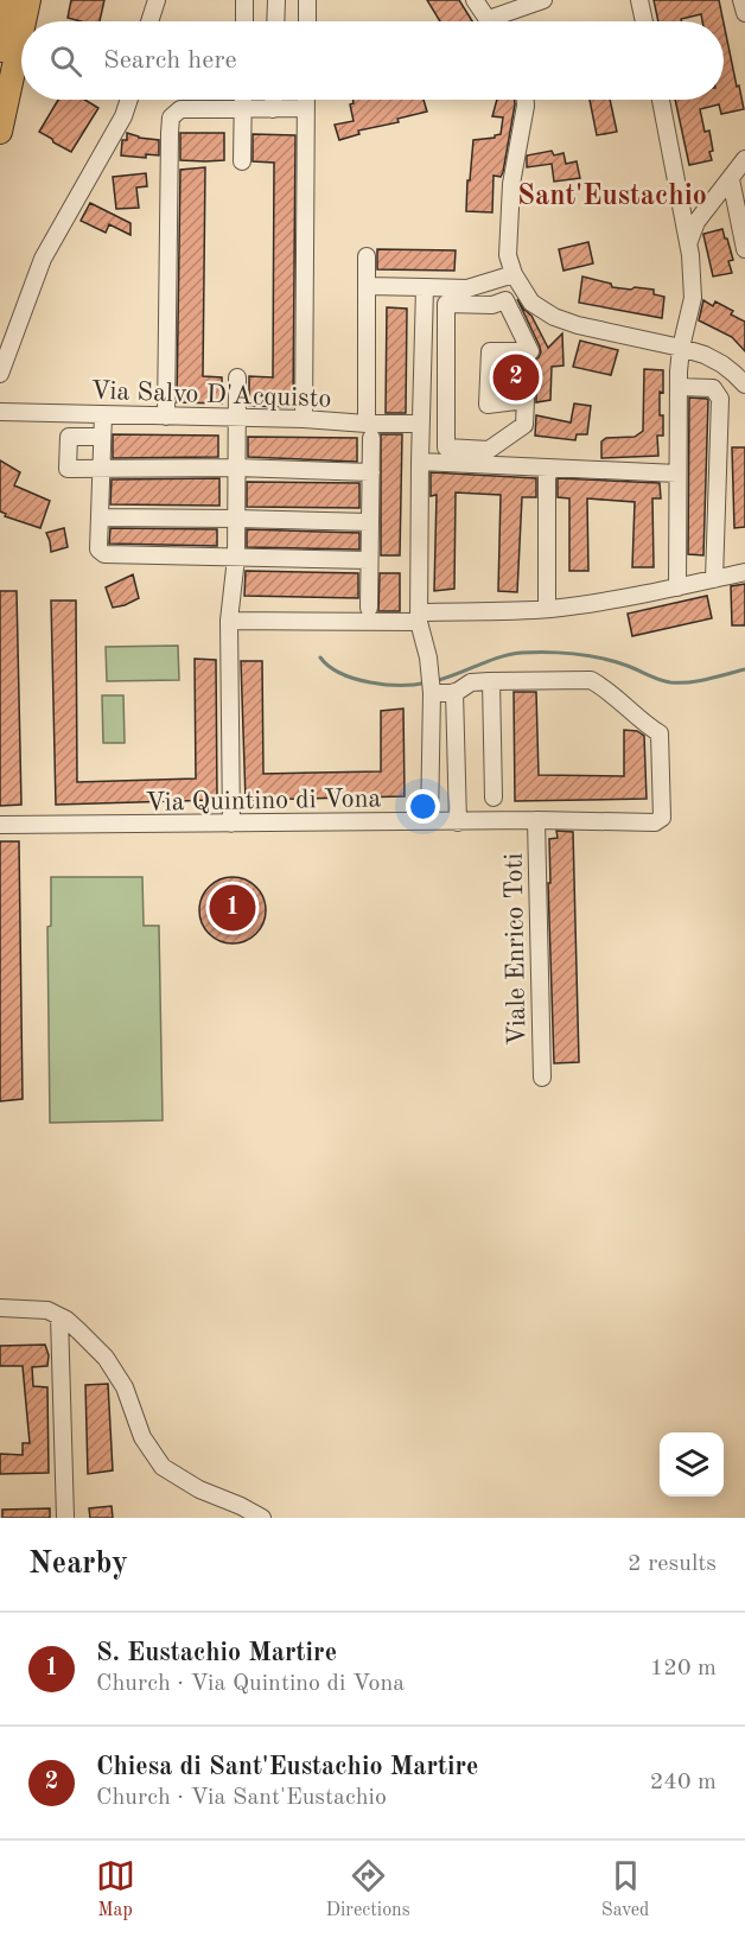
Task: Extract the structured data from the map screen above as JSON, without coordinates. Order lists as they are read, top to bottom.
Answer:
{
  "streets": {
    "street": ["Via Salvo D'Acquisto", "Via Quintino di Vona", "Viale Enrico Toti"]
  },
  "crossings": [
    ["Via Quintino di Vona", "Viale Enrico Toti"]
  ],
  "districts": ["Sant'Eustachio"],
  "page": {
    "search": "Search here",
    "pins": ["2", "1"],
    "heading": ["Nearby", "2 results"],
    "list": [
      {
        "mark": "1",
        "name": "S. Eustachio Martire",
        "note": "Church · Via Quintino di Vona",
        "value": "120 m"
      },
      {
        "mark": "2",
        "name": "Chiesa di Sant'Eustachio Martire",
        "note": "Church · Via Sant'Eustachio",
        "value": "240 m"
      }
    ],
    "nav": ["Map", "Directions", "Saved"]
  }
}
